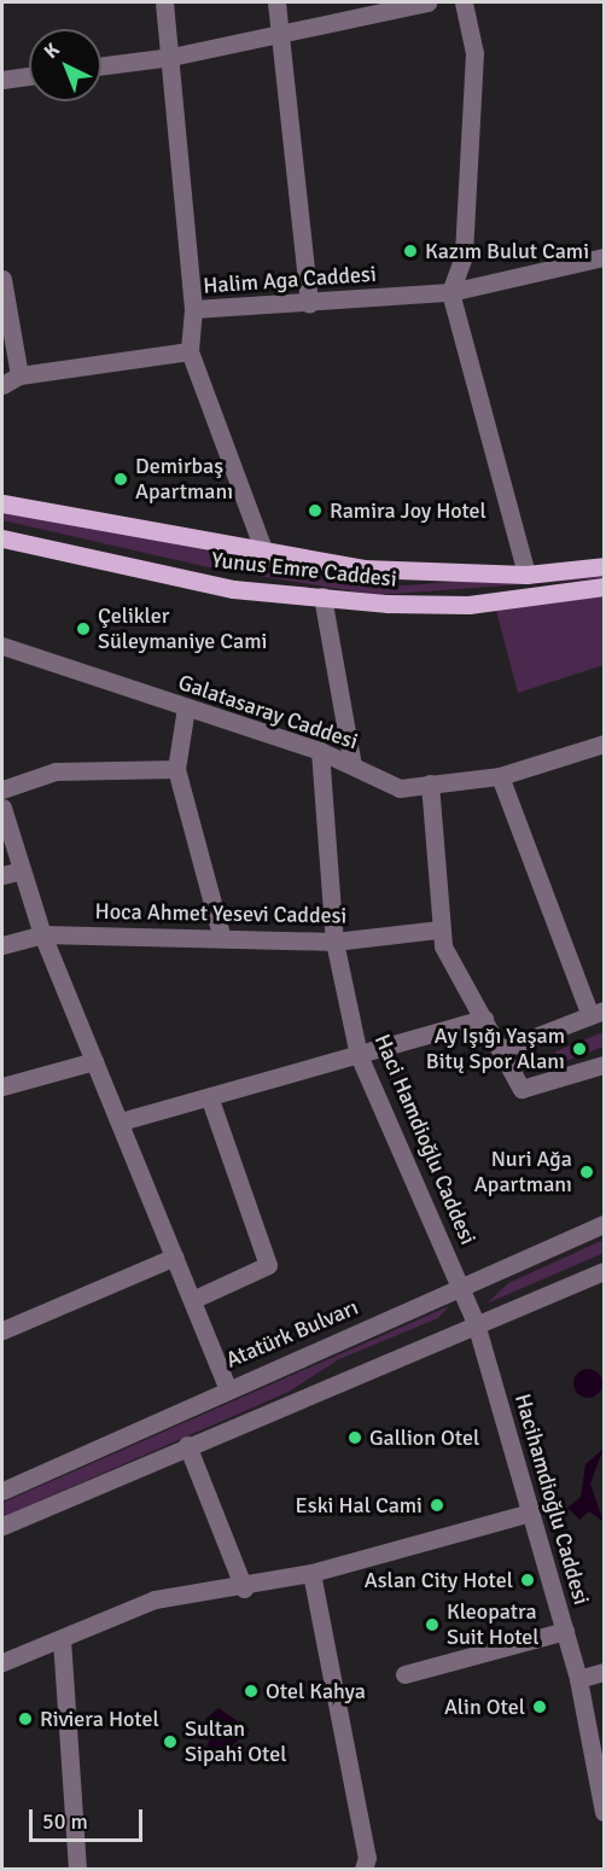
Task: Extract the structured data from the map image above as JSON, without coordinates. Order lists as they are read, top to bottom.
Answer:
{
  "streets": {
    "main road": ["Yunus Emre Caddesi"],
    "street": [
      "Halim Aga Caddesi",
      "Galatasaray Caddesi",
      "Hoca Ahmet Yesevi Caddesi",
      "Haci Hamdioğlu Caddesi",
      "Atatürk Bulvarı",
      "Hacihamdioğlu Caddesi"
    ]
  },
  "crossings": [
    ["Galatasaray Caddesi", "Haci Hamdioğlu Caddesi"],
    ["Hoca Ahmet Yesevi Caddesi", "Haci Hamdioğlu Caddesi"],
    ["Haci Hamdioğlu Caddesi", "Atatürk Bulvarı"],
    ["Haci Hamdioğlu Caddesi", "Hacihamdioğlu Caddesi"],
    ["Atatürk Bulvarı", "Hacihamdioğlu Caddesi"]
  ],
  "places": [
    "Kazım Bulut Cami",
    "Demirbaş Apartmanı",
    "Ramira Joy Hotel",
    "Çelikler Süleymaniye Cami",
    "Ay Işığı Yaşam Bitų Spor Alanı",
    "Nuri Ağa Apartmanı",
    "Gallion Otel",
    "Eski Hal Cami",
    "Aslan City Hotel",
    "Kleopatra Suit Hotel",
    "Otel Kahya",
    "Alin Otel",
    "Riviera Hotel",
    "Sultan Sipahi Otel"
  ],
  "scale_bar": "50 m",
  "north": "top left"
}
